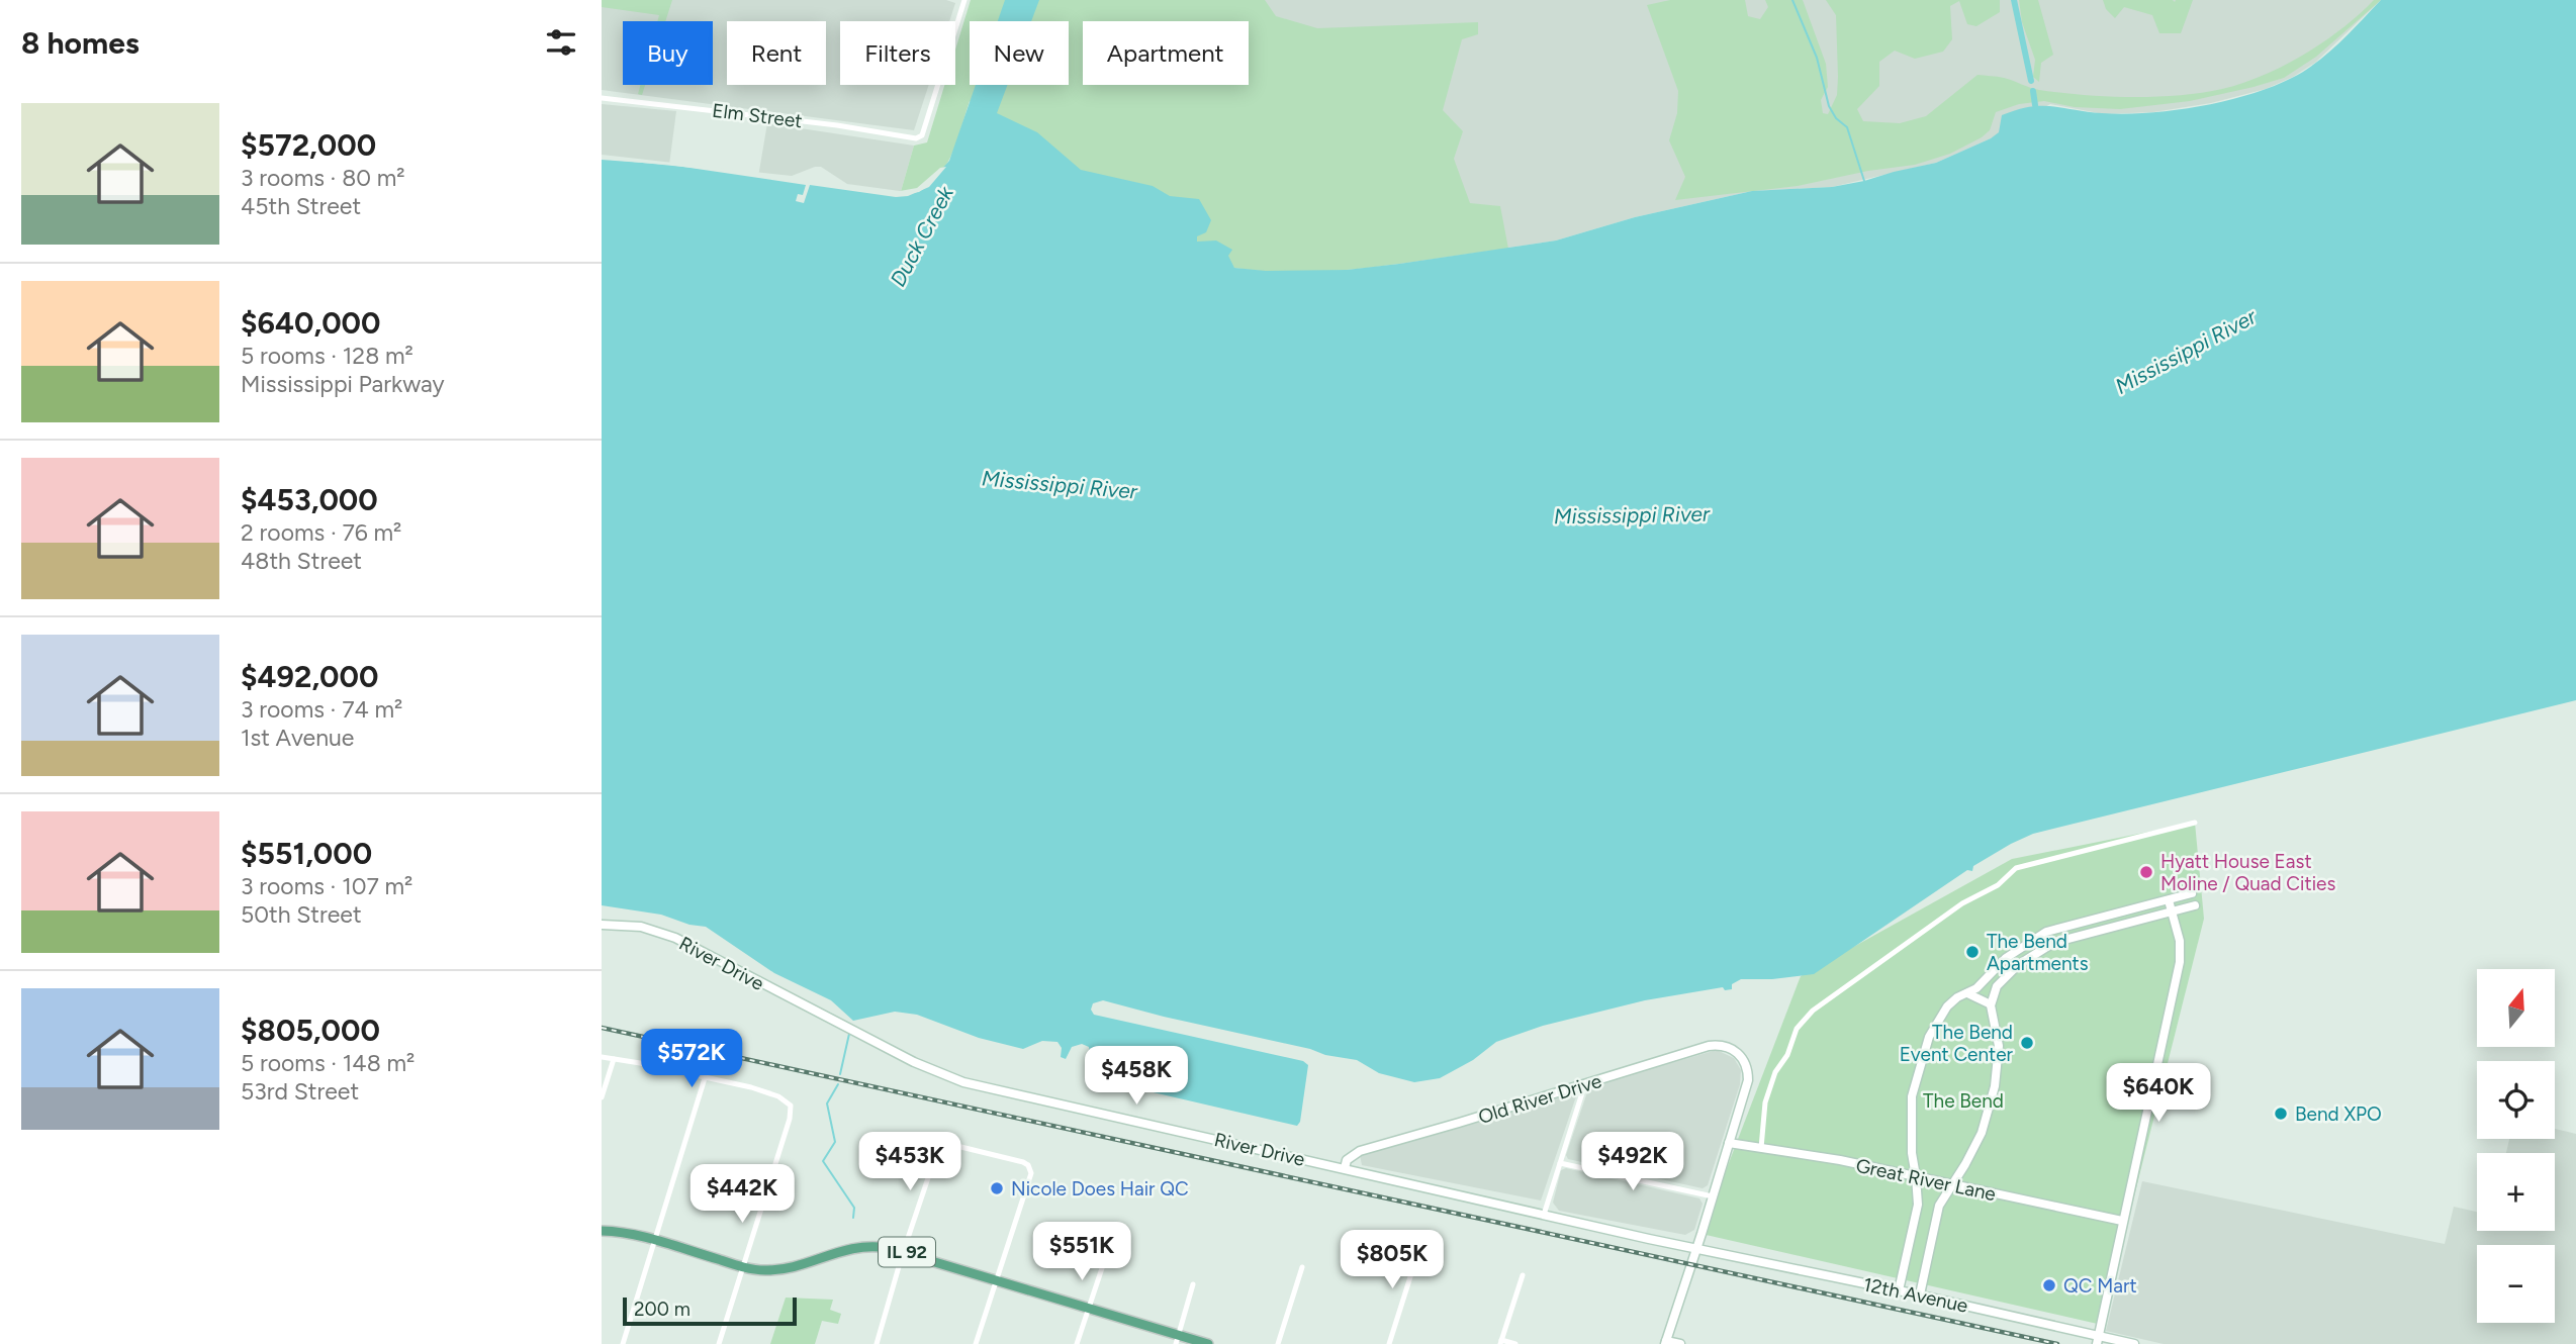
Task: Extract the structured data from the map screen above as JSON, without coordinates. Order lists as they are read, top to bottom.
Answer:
{
  "streets": {
    "main road": ["IL 92"],
    "street": [
      "Elm Street",
      "River Drive",
      "Old River Drive",
      "Great River Lane",
      "12th Avenue"
    ]
  },
  "crossings": [
    ["River Drive", "Old River Drive"],
    ["River Drive", "12th Avenue"],
    ["Old River Drive", "Great River Lane"]
  ],
  "water": ["Duck Creek", "Mississippi River"],
  "parks": ["The Bend"],
  "places": [
    "Hyatt House East Moline / Quad Cities",
    "The Bend Apartments",
    "The Bend Event Center",
    "Bend XPO",
    "Nicole Does Hair QC",
    "QC Mart"
  ],
  "scale_bar": "200 m",
  "north": "top",
  "page": {
    "heading": "8 homes",
    "chip": [
      "Buy",
      "Rent",
      "Filters",
      "New",
      "Apartment"
    ],
    "list": [
      {
        "name": "$572,000",
        "note": "3 rooms · 80 m² · 45th Street"
      },
      {
        "name": "$640,000",
        "note": "5 rooms · 128 m² · Mississippi Parkway"
      },
      {
        "name": "$453,000",
        "note": "2 rooms · 76 m² · 48th Street"
      },
      {
        "name": "$492,000",
        "note": "3 rooms · 74 m² · 1st Avenue"
      },
      {
        "name": "$551,000",
        "note": "3 rooms · 107 m² · 50th Street"
      },
      {
        "name": "$805,000",
        "note": "5 rooms · 148 m² · 53rd Street"
      }
    ],
    "map_buttons": ["+", "−"],
    "price": [
      "$572K",
      "$458K",
      "$640K",
      "$453K",
      "$492K",
      "$442K",
      "$551K",
      "$805K"
    ],
    "scale": "200 m"
  }
}
